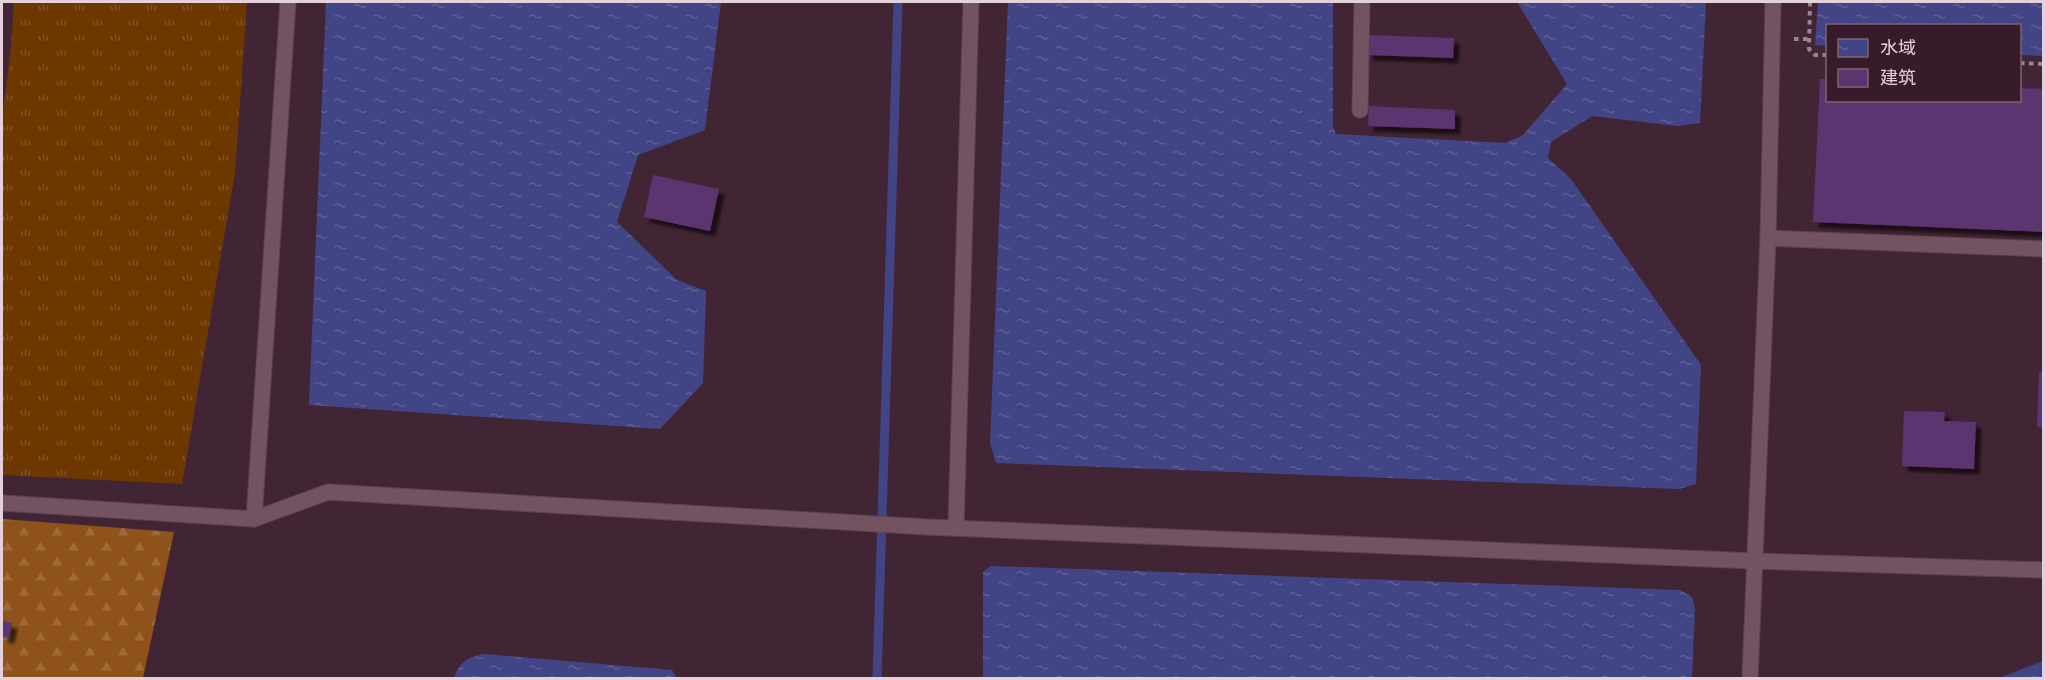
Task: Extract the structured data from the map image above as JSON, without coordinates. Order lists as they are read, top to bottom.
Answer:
{
  "legend": ["水域", "建筑"]
}
